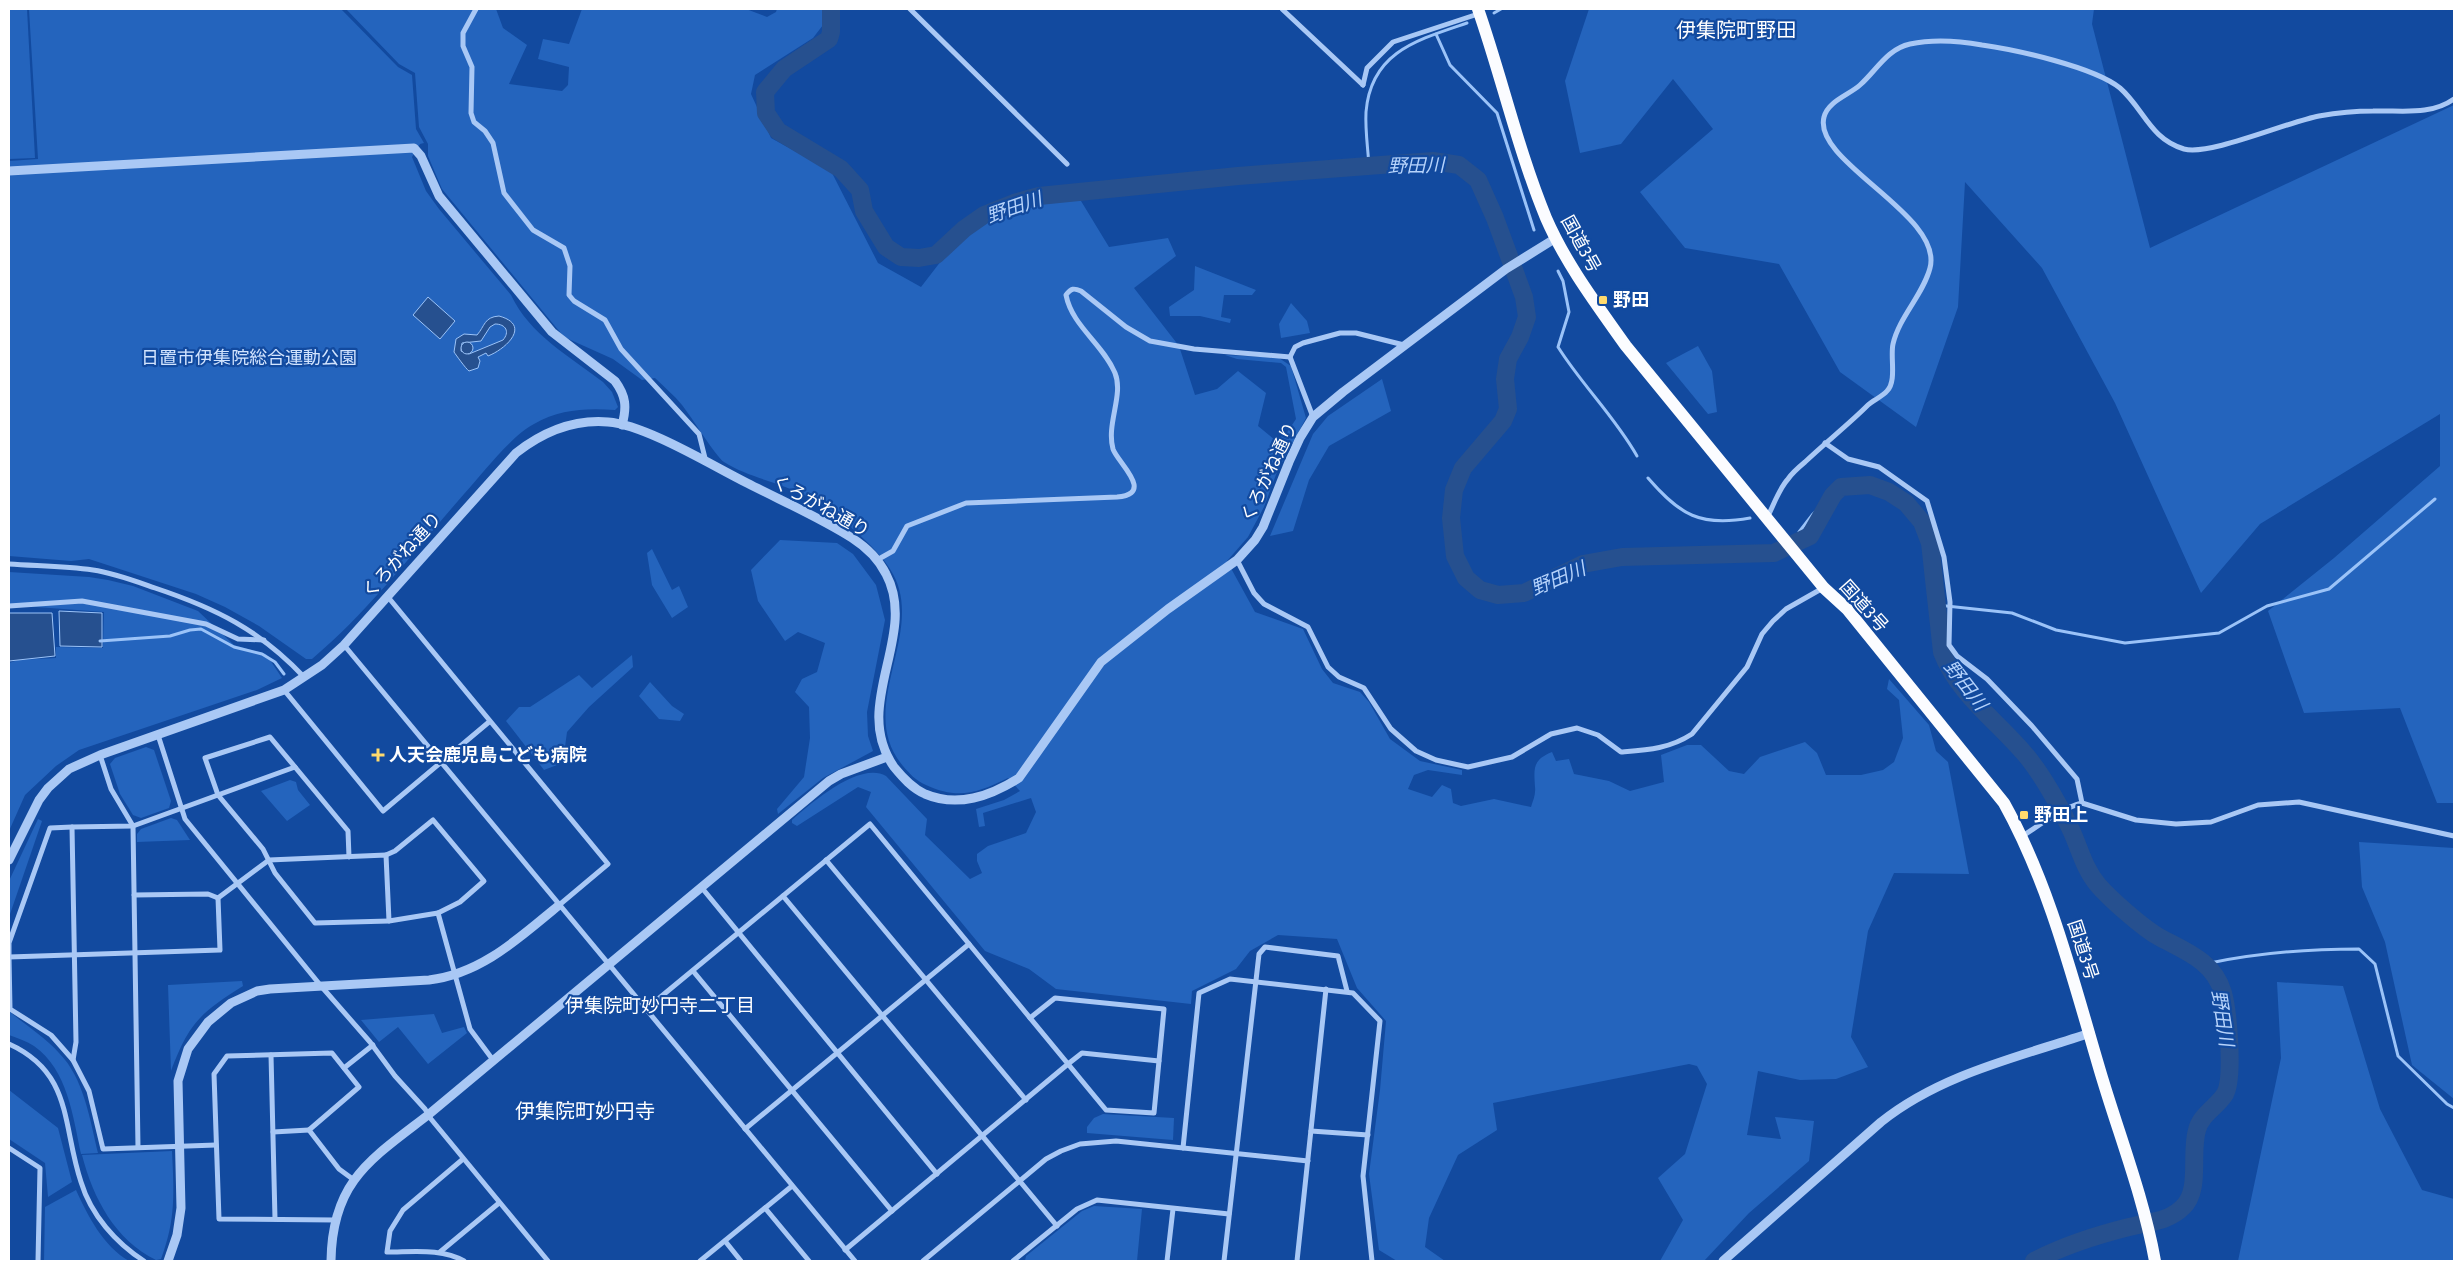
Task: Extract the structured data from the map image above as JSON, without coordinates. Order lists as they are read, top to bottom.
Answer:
{
  "streets": {
    "highway": ["国道3号"],
    "street": ["くろがね通り"]
  },
  "crossings": [
    ["国道3号", "くろがね通り"]
  ],
  "districts": ["伊集院町野田", "伊集院町妙円寺二丁目", "伊集院町妙円寺"],
  "water": ["野田川"],
  "parks": ["日置市伊集院総合運動公園"],
  "places": {
    "transit": ["野田", "野田上"],
    "health": ["人天会鹿児島こども病院"]
  }
}
